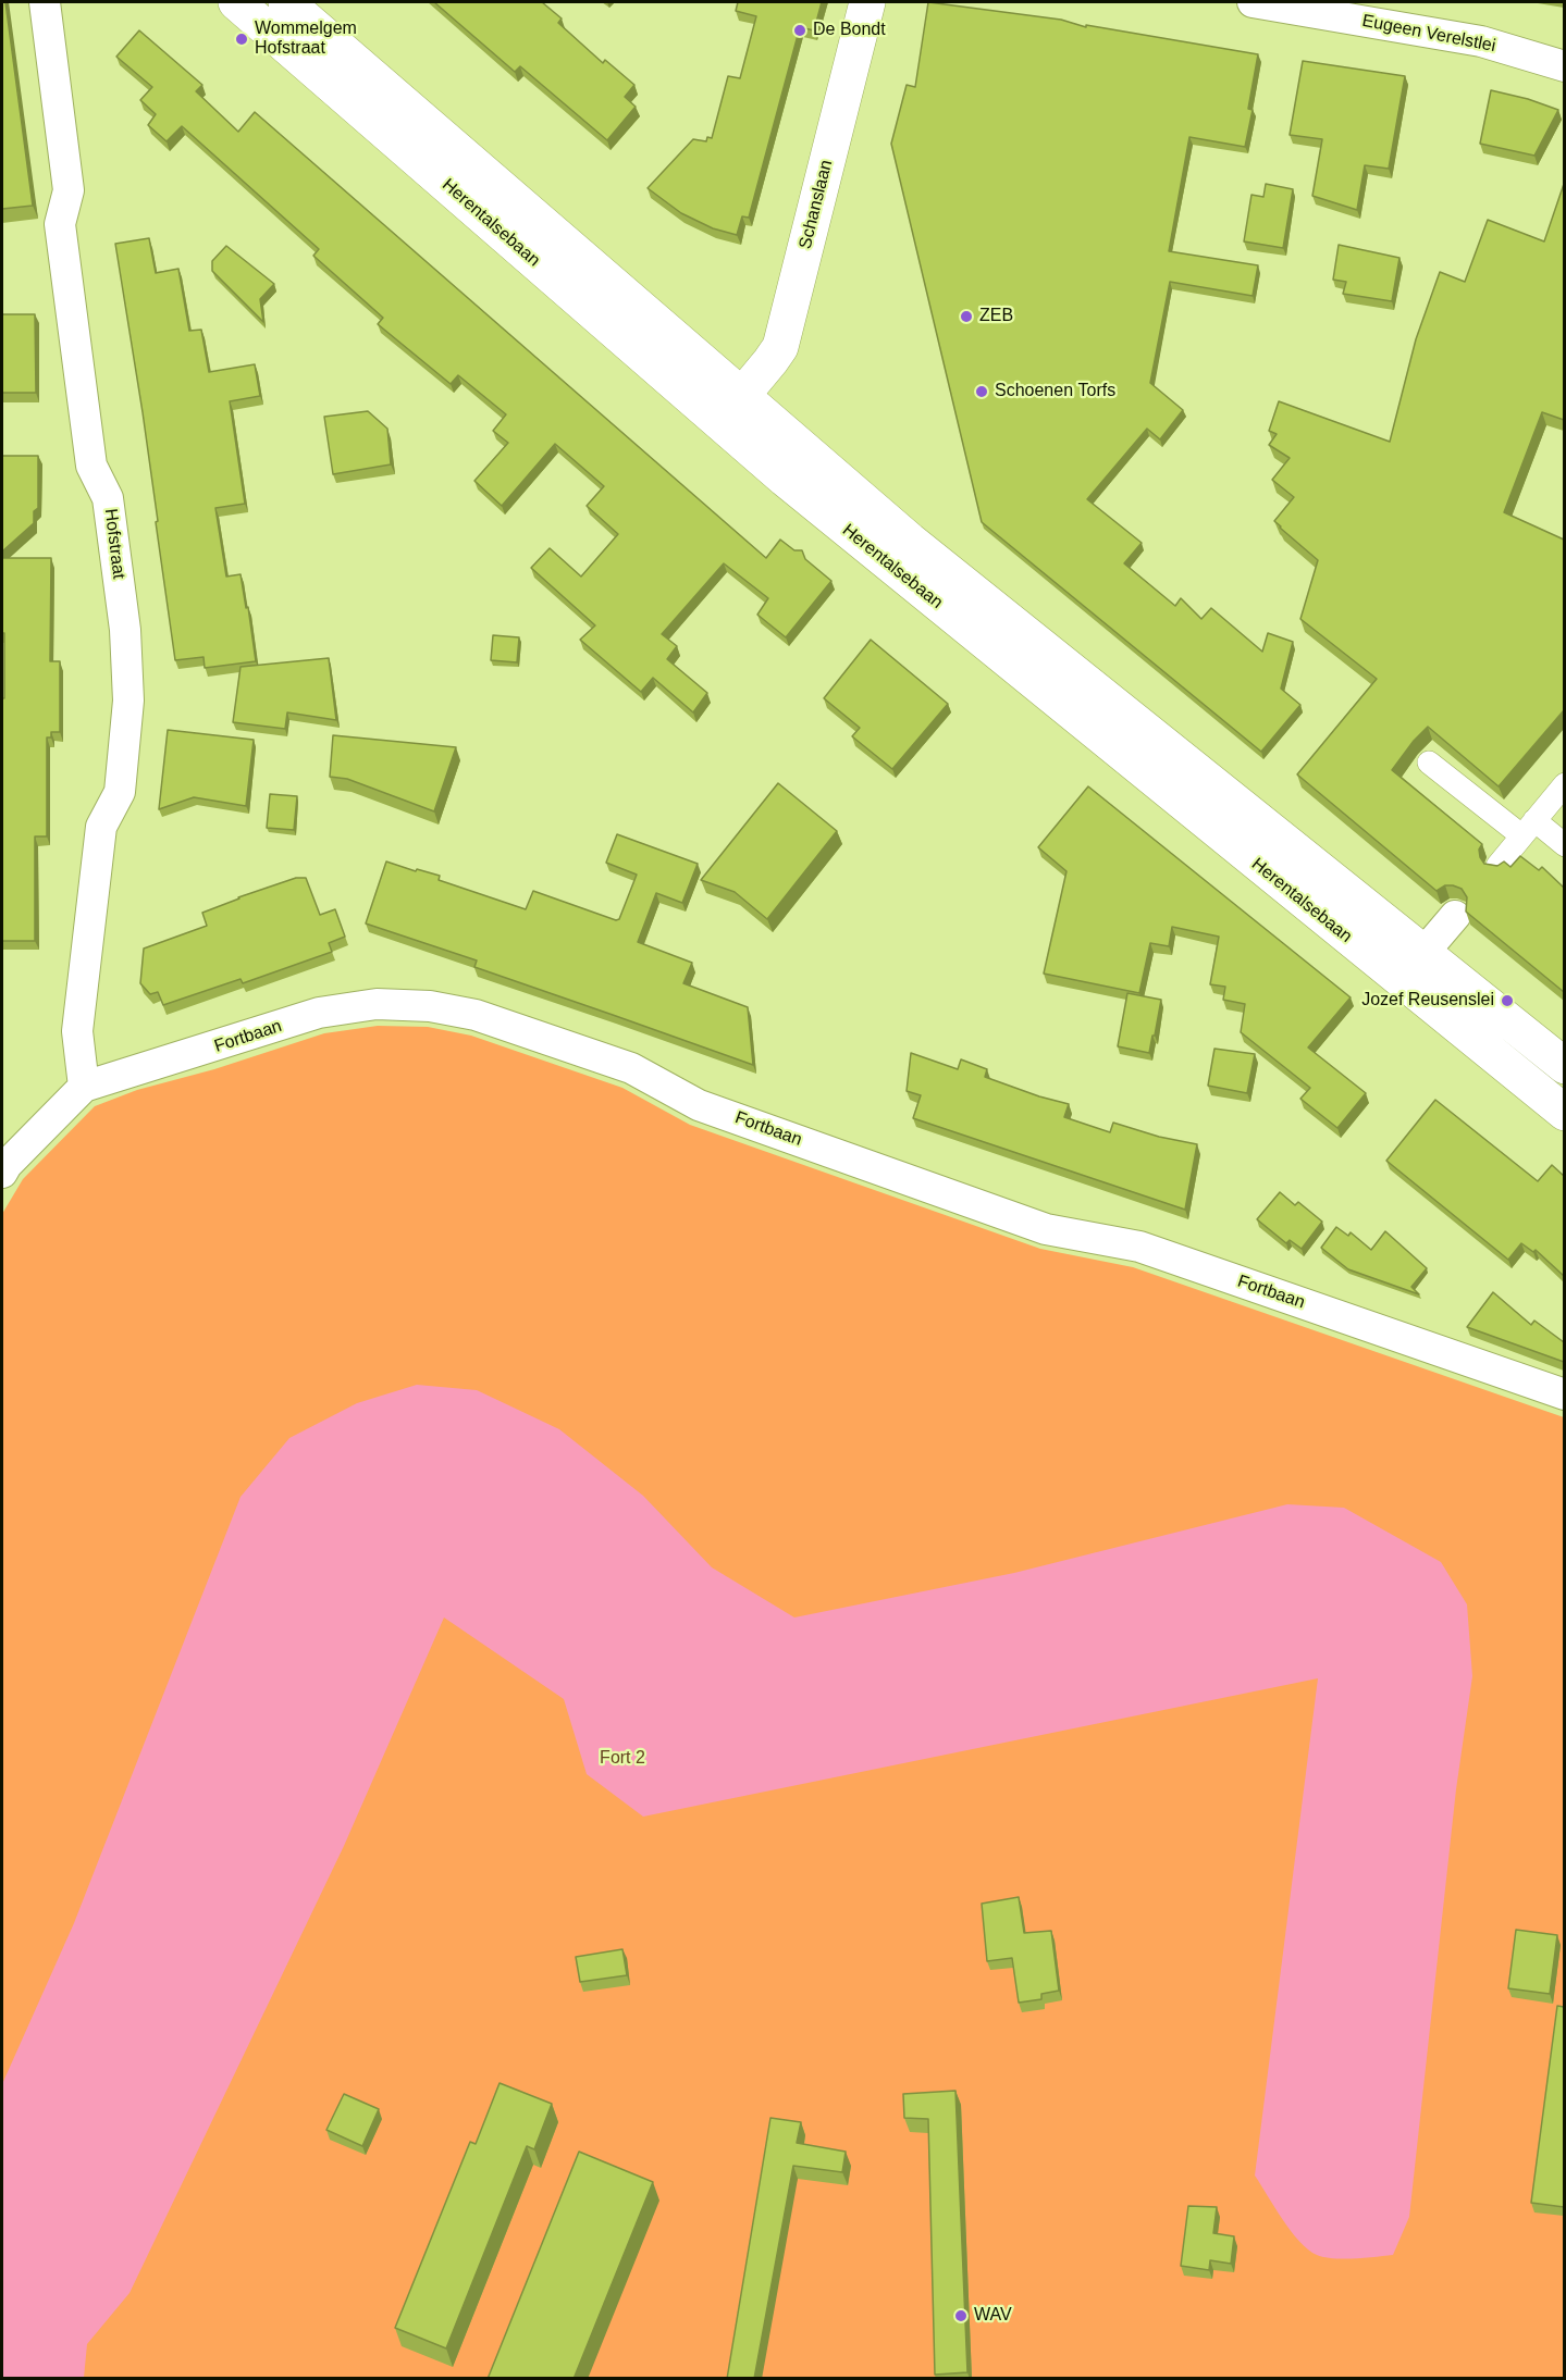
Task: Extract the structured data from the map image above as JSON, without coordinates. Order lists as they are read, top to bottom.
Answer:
{
  "streets": {
    "main road": ["Schanslaan", "Herentalsebaan"],
    "street": ["Eugeen Verelstlei", "Hofstraat", "Fortbaan"]
  },
  "crossings": [
    ["Schanslaan", "Herentalsebaan"],
    ["Hofstraat", "Fortbaan"]
  ],
  "parks": ["Fort 2"],
  "places": [
    "De Bondt",
    "Wommelgem Hofstraat",
    "ZEB",
    "Schoenen Torfs",
    "Jozef Reusenslei",
    "WAV"
  ]
}
